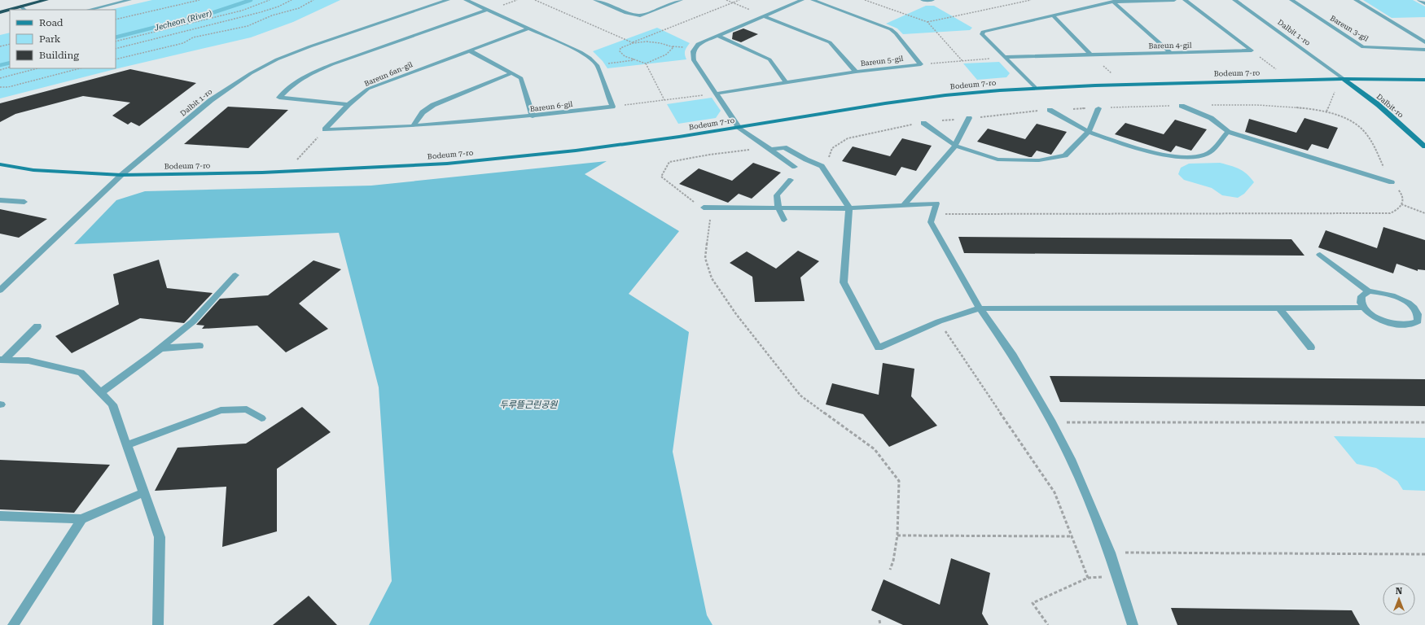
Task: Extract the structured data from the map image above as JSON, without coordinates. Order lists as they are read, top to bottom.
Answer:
{
  "streets": {
    "street": [
      "Bareun 3-gil",
      "Dalbit 1-ro",
      "Bareun 4-gil",
      "Bareun 5-gil",
      "Bodeum 7-ro",
      "Bareun 6an-gil",
      "Dalbit-ro",
      "Bareun 6-gil"
    ]
  },
  "crossings": [
    ["Dalbit 1-ro", "Bodeum 7-ro"],
    ["Dalbit 1-ro", "Dalbit-ro"],
    ["Bodeum 7-ro", "Dalbit-ro"],
    ["Bareun 6an-gil", "Bareun 6-gil"]
  ],
  "water": ["Jecheon (River)"],
  "parks": ["두루뜰근린공원"],
  "legend": ["Road", "Park", "Building"],
  "north": "top"
}
